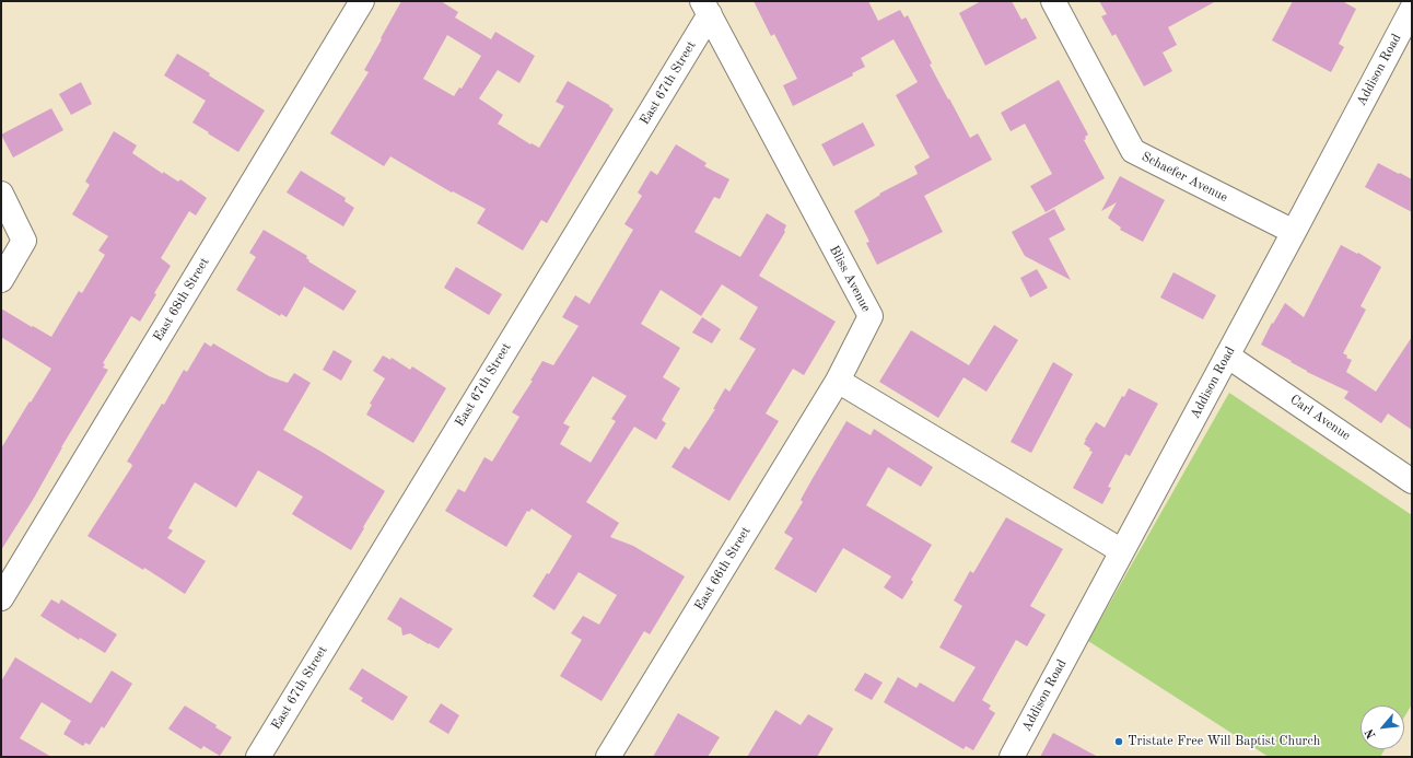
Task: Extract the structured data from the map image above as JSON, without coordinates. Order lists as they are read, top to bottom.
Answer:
{
  "streets": {
    "street": [
      "Addison Road",
      "East 67th Street",
      "Schaefer Avenue",
      "Bliss Avenue",
      "East 68th Street",
      "Carl Avenue",
      "East 66th Street"
    ]
  },
  "crossings": [
    ["Addison Road", "Schaefer Avenue"],
    ["Addison Road", "Carl Avenue"],
    ["East 67th Street", "Bliss Avenue"],
    ["Bliss Avenue", "East 66th Street"]
  ],
  "places": ["Tristate Free Will Baptist Church"],
  "north": "bottom left"
}
